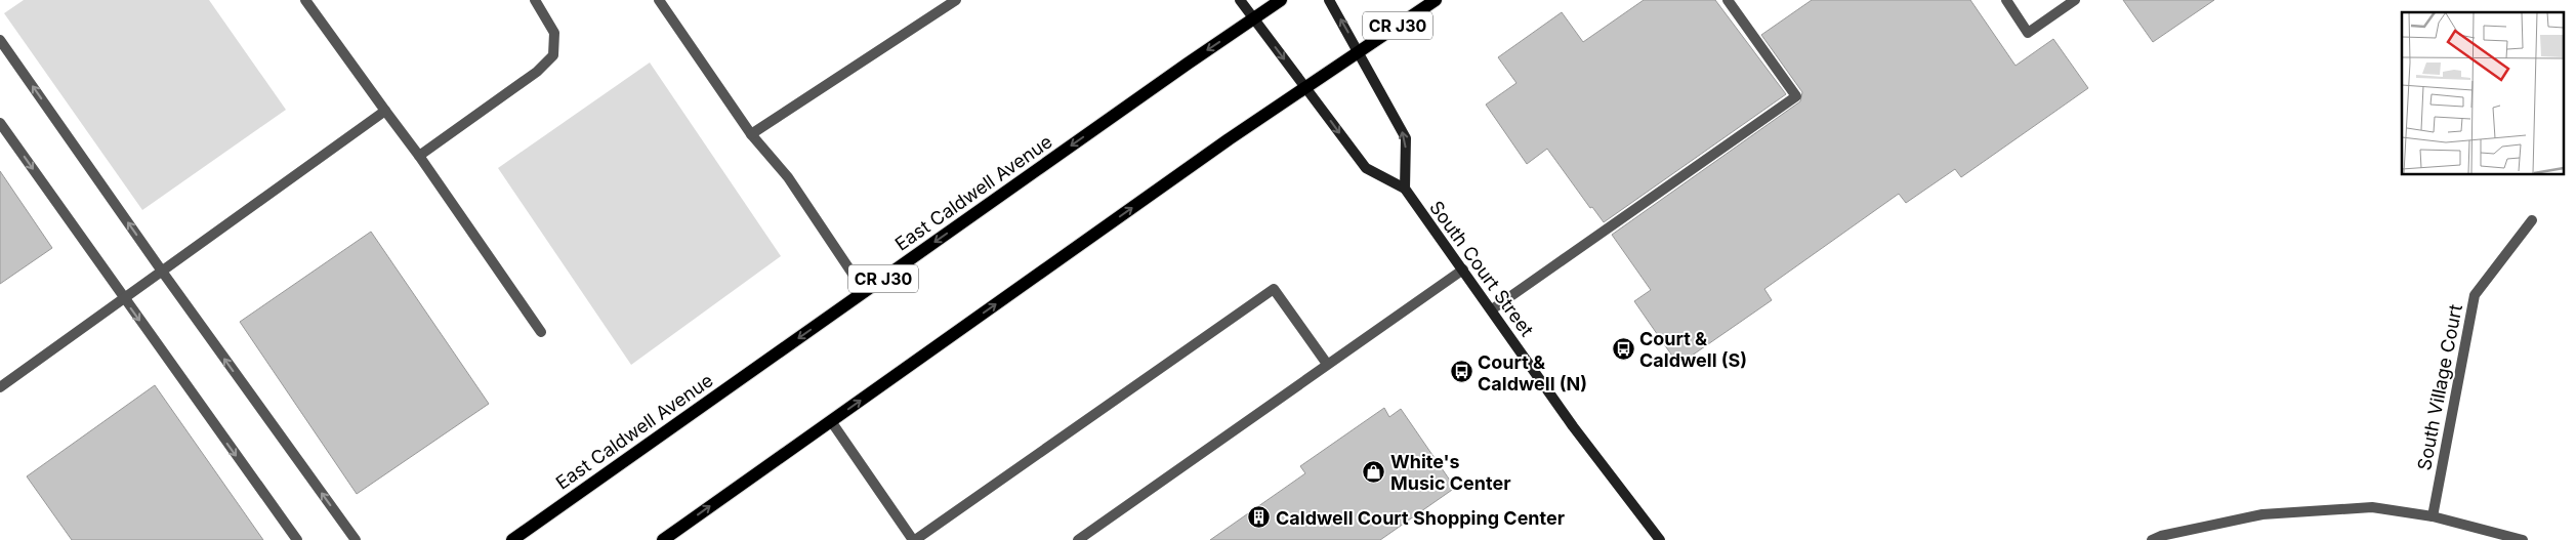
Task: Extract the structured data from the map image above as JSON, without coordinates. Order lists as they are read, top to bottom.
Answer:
{
  "streets": {
    "main road": ["CR J30", "East Caldwell Avenue"],
    "street": ["South Court Street", "South Village Court"]
  },
  "crossings": [
    ["CR J30", "South Court Street"],
    ["East Caldwell Avenue", "South Court Street"]
  ],
  "places": {
    "bus stop": ["Court & Caldwell (S)", "Court & Caldwell (N)"],
    "shop": ["White's Music Center"],
    "building": ["Caldwell Court Shopping Center"]
  }
}
